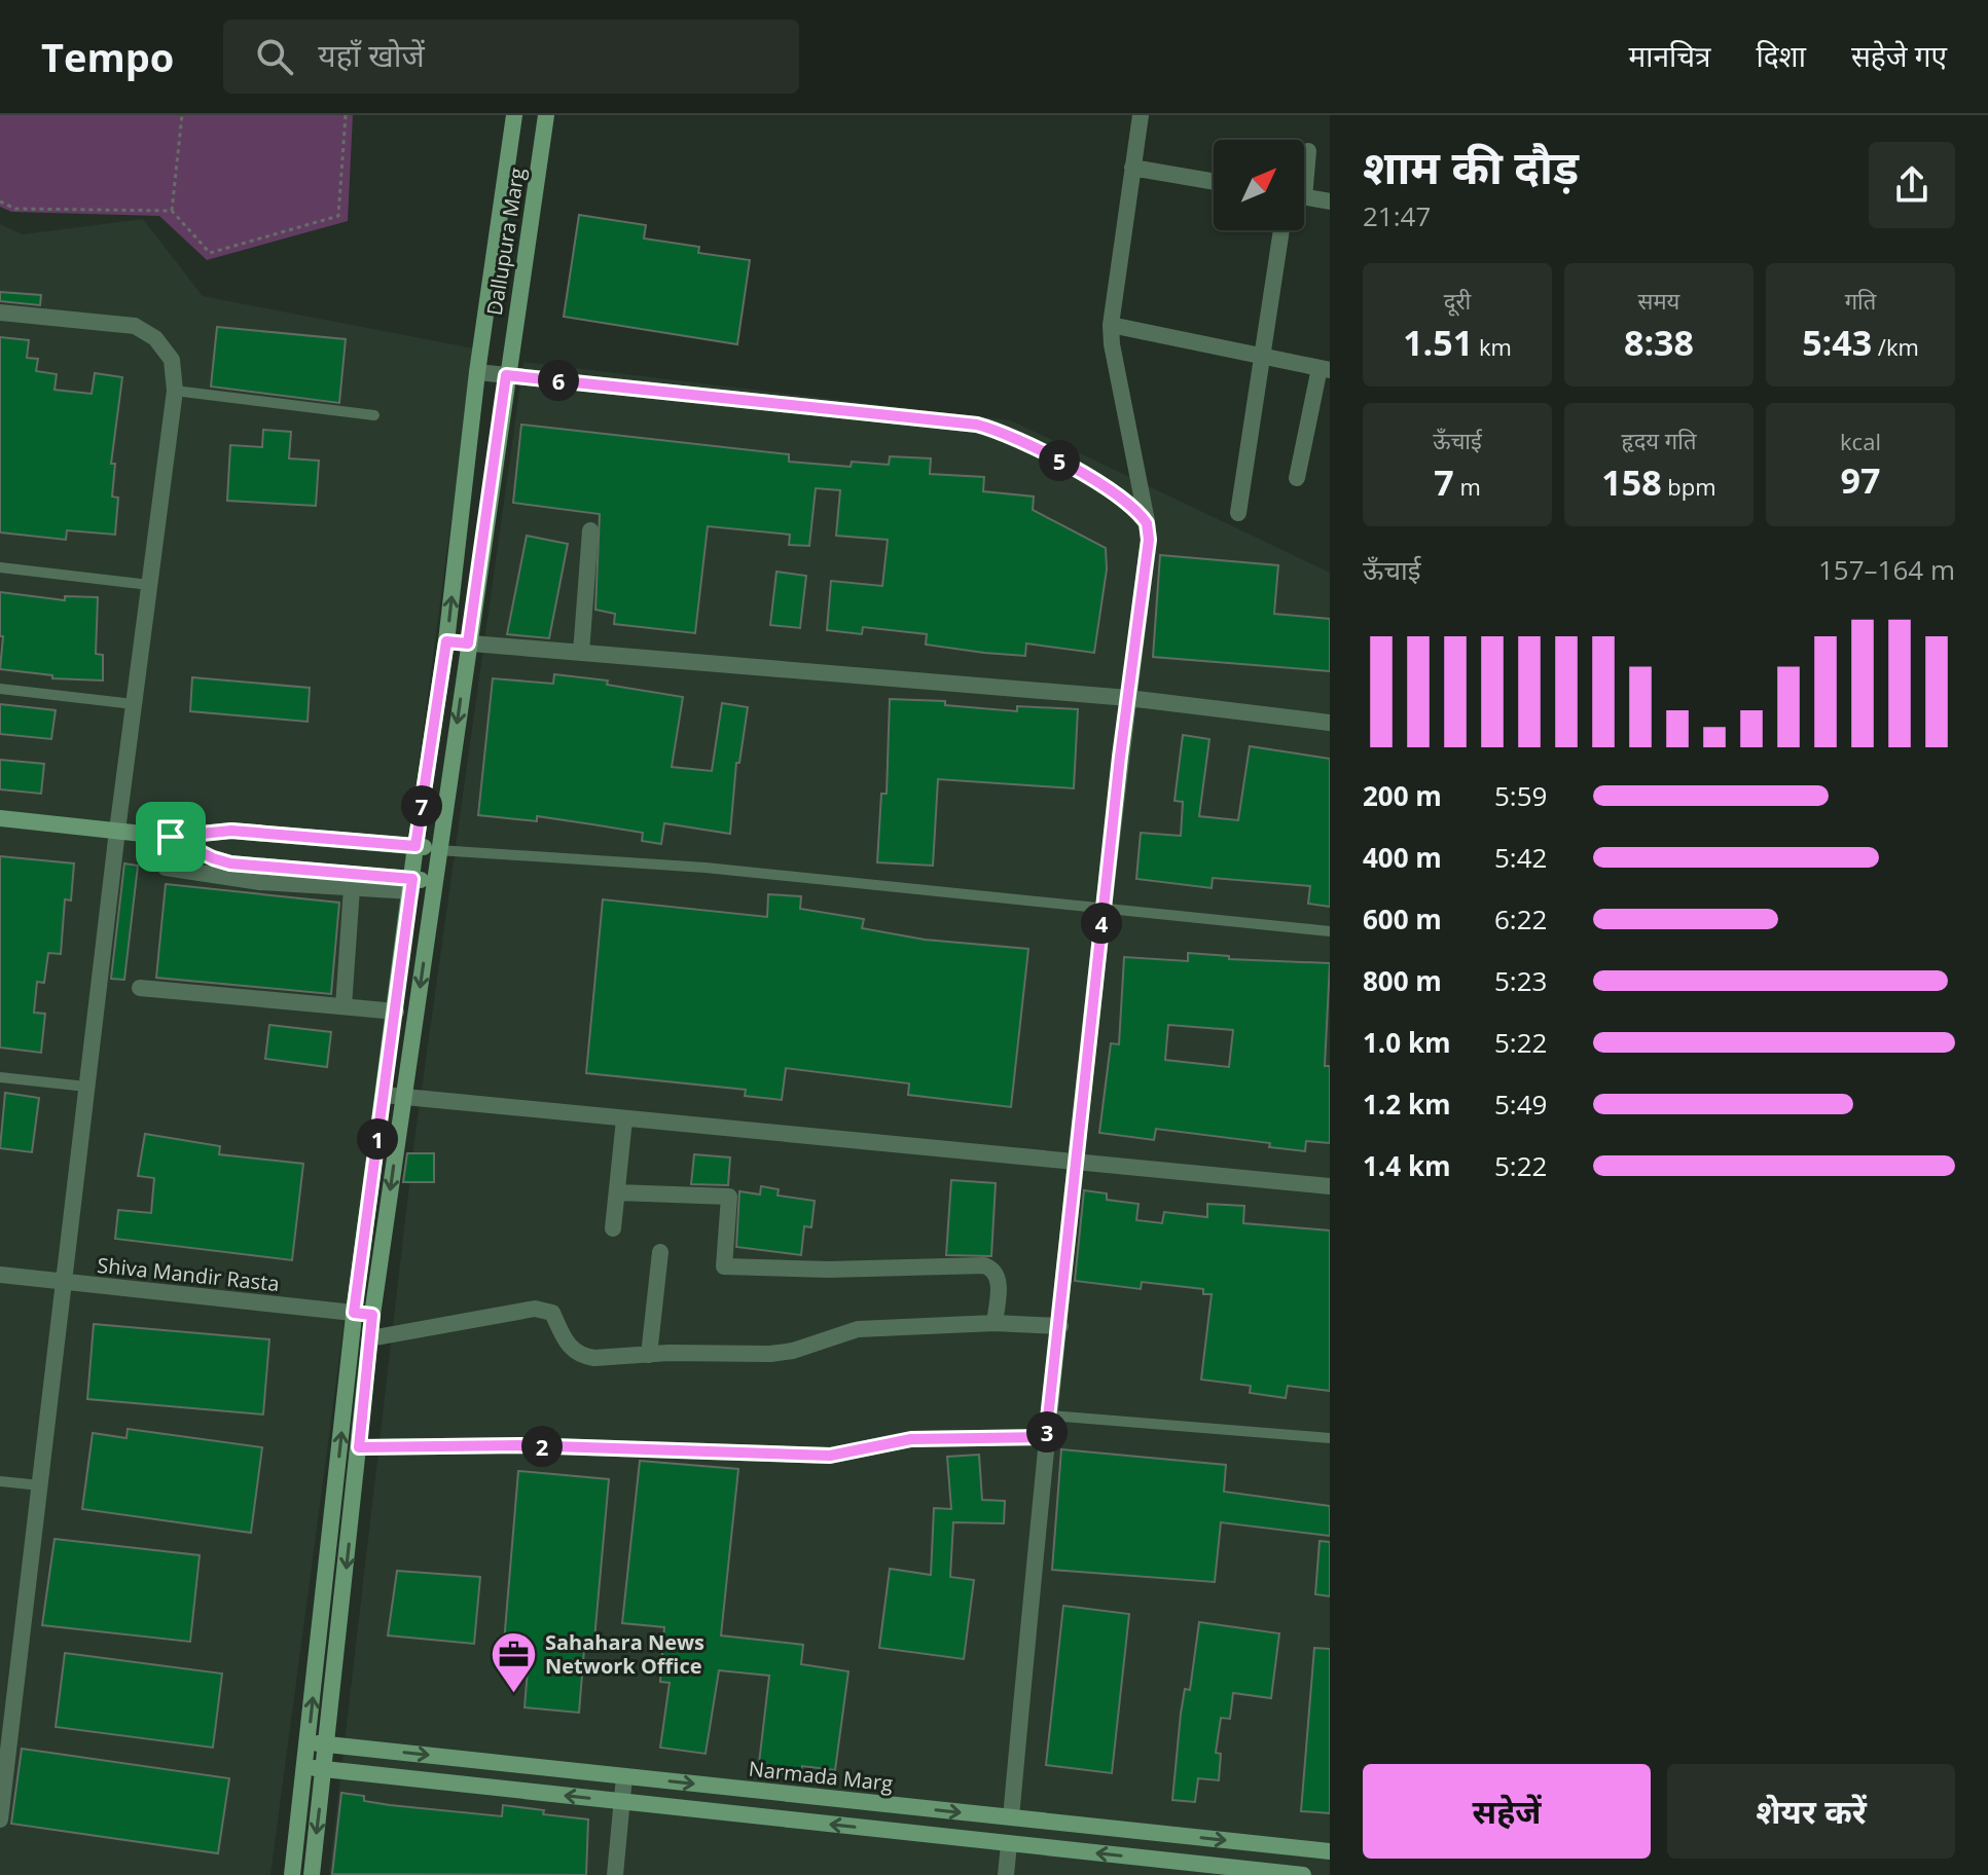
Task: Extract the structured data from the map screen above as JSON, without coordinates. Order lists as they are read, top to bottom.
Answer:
{
  "streets": {
    "main road": ["Dallupura Marg", "Narmada Marg"],
    "street": ["Shiva Mandir Rasta"]
  },
  "crossings": [
    ["Dallupura Marg", "Shiva Mandir Rasta"],
    ["Dallupura Marg", "Narmada Marg"]
  ],
  "places": {
    "office": ["Sahahara News Network Office"]
  },
  "north": "top right",
  "page": {
    "header": "Tempo",
    "search": "यहाँ खोजें",
    "nav": ["मानचित्र", "दिशा", "सहेजे गए"],
    "heading": ["शाम की दौड़", "21:47"],
    "stats": [
      ["दूरी", "1.51 km"],
      ["समय", "8:38"],
      ["गति", "5:43 /km"],
      ["ऊँचाई", "7 m"],
      ["हृदय गति", "158 bpm"],
      ["kcal", "97"]
    ],
    "pins": [
      "6",
      "5",
      "7",
      "4",
      "1",
      "3",
      "2"
    ],
    "chart": ["ऊँचाई", "157–164 m"],
    "list": [
      {
        "name": "200 m",
        "note": "5:59"
      },
      {
        "name": "400 m",
        "note": "5:42"
      },
      {
        "name": "600 m",
        "note": "6:22"
      },
      {
        "name": "800 m",
        "note": "5:23"
      },
      {
        "name": "1.0 km",
        "note": "5:22"
      },
      {
        "name": "1.2 km",
        "note": "5:49"
      },
      {
        "name": "1.4 km",
        "note": "5:22"
      }
    ],
    "buttons": ["सहेजें", "शेयर करें"]
  }
}
